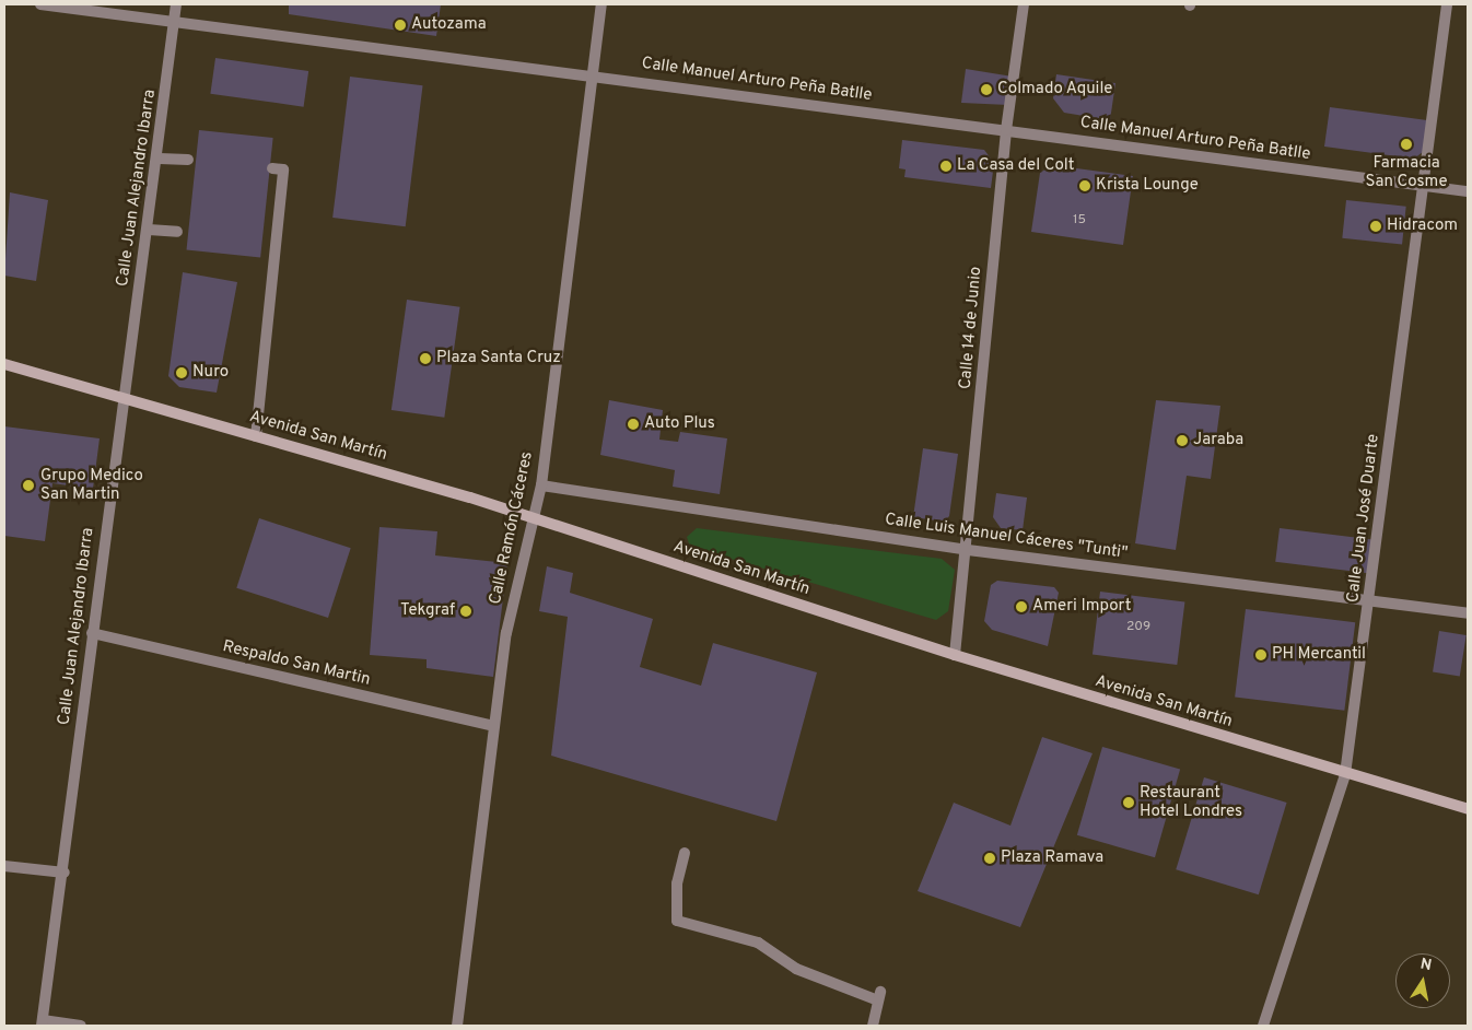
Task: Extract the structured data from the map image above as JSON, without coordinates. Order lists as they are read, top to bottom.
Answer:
{
  "streets": {
    "main road": ["Avenida San Martín"],
    "street": [
      "Calle Manuel Arturo Peña Batlle",
      "Calle Juan Alejandro lbarra",
      "Calle 14 de Junio",
      "Calle Juan José Duarte",
      "Calle Ramón Cáceres",
      "Calle Luis Manuel Cáceres \"Tunti\"",
      "Respaldo San Martin"
    ]
  },
  "crossings": [
    ["Calle Manuel Arturo Peña Batlle", "Calle Juan Alejandro lbarra"],
    ["Calle Manuel Arturo Peña Batlle", "Calle 14 de Junio"],
    ["Calle Manuel Arturo Peña Batlle", "Calle Juan José Duarte"],
    ["Calle Manuel Arturo Peña Batlle", "Calle Ramón Cáceres"],
    ["Calle Juan Alejandro lbarra", "Avenida San Martín"],
    ["Calle Juan Alejandro lbarra", "Respaldo San Martin"],
    ["Calle 14 de Junio", "Avenida San Martín"],
    ["Calle 14 de Junio", "Calle Luis Manuel Cáceres \"Tunti\""],
    ["Avenida San Martín", "Calle Juan José Duarte"],
    ["Avenida San Martín", "Calle Ramón Cáceres"],
    ["Calle Juan José Duarte", "Calle Luis Manuel Cáceres \"Tunti\""],
    ["Calle Ramón Cáceres", "Calle Luis Manuel Cáceres \"Tunti\""],
    ["Calle Ramón Cáceres", "Respaldo San Martin"]
  ],
  "places": [
    "Autozama",
    "Colmado Aquile",
    "Farmacia San Cosme",
    "La Casa del Colt",
    "Krista Lounge",
    "Hidracom",
    "Plaza Santa Cruz",
    "Nuro",
    "Auto Plus",
    "Jaraba",
    "Grupo Medico San Martin",
    "Ameri Import",
    "Tekgraf",
    "PH Mercantil",
    "Restaurant Hotel Londres",
    "Plaza Ramava"
  ],
  "house_numbers": ["15", "209"],
  "north": "top"
}
